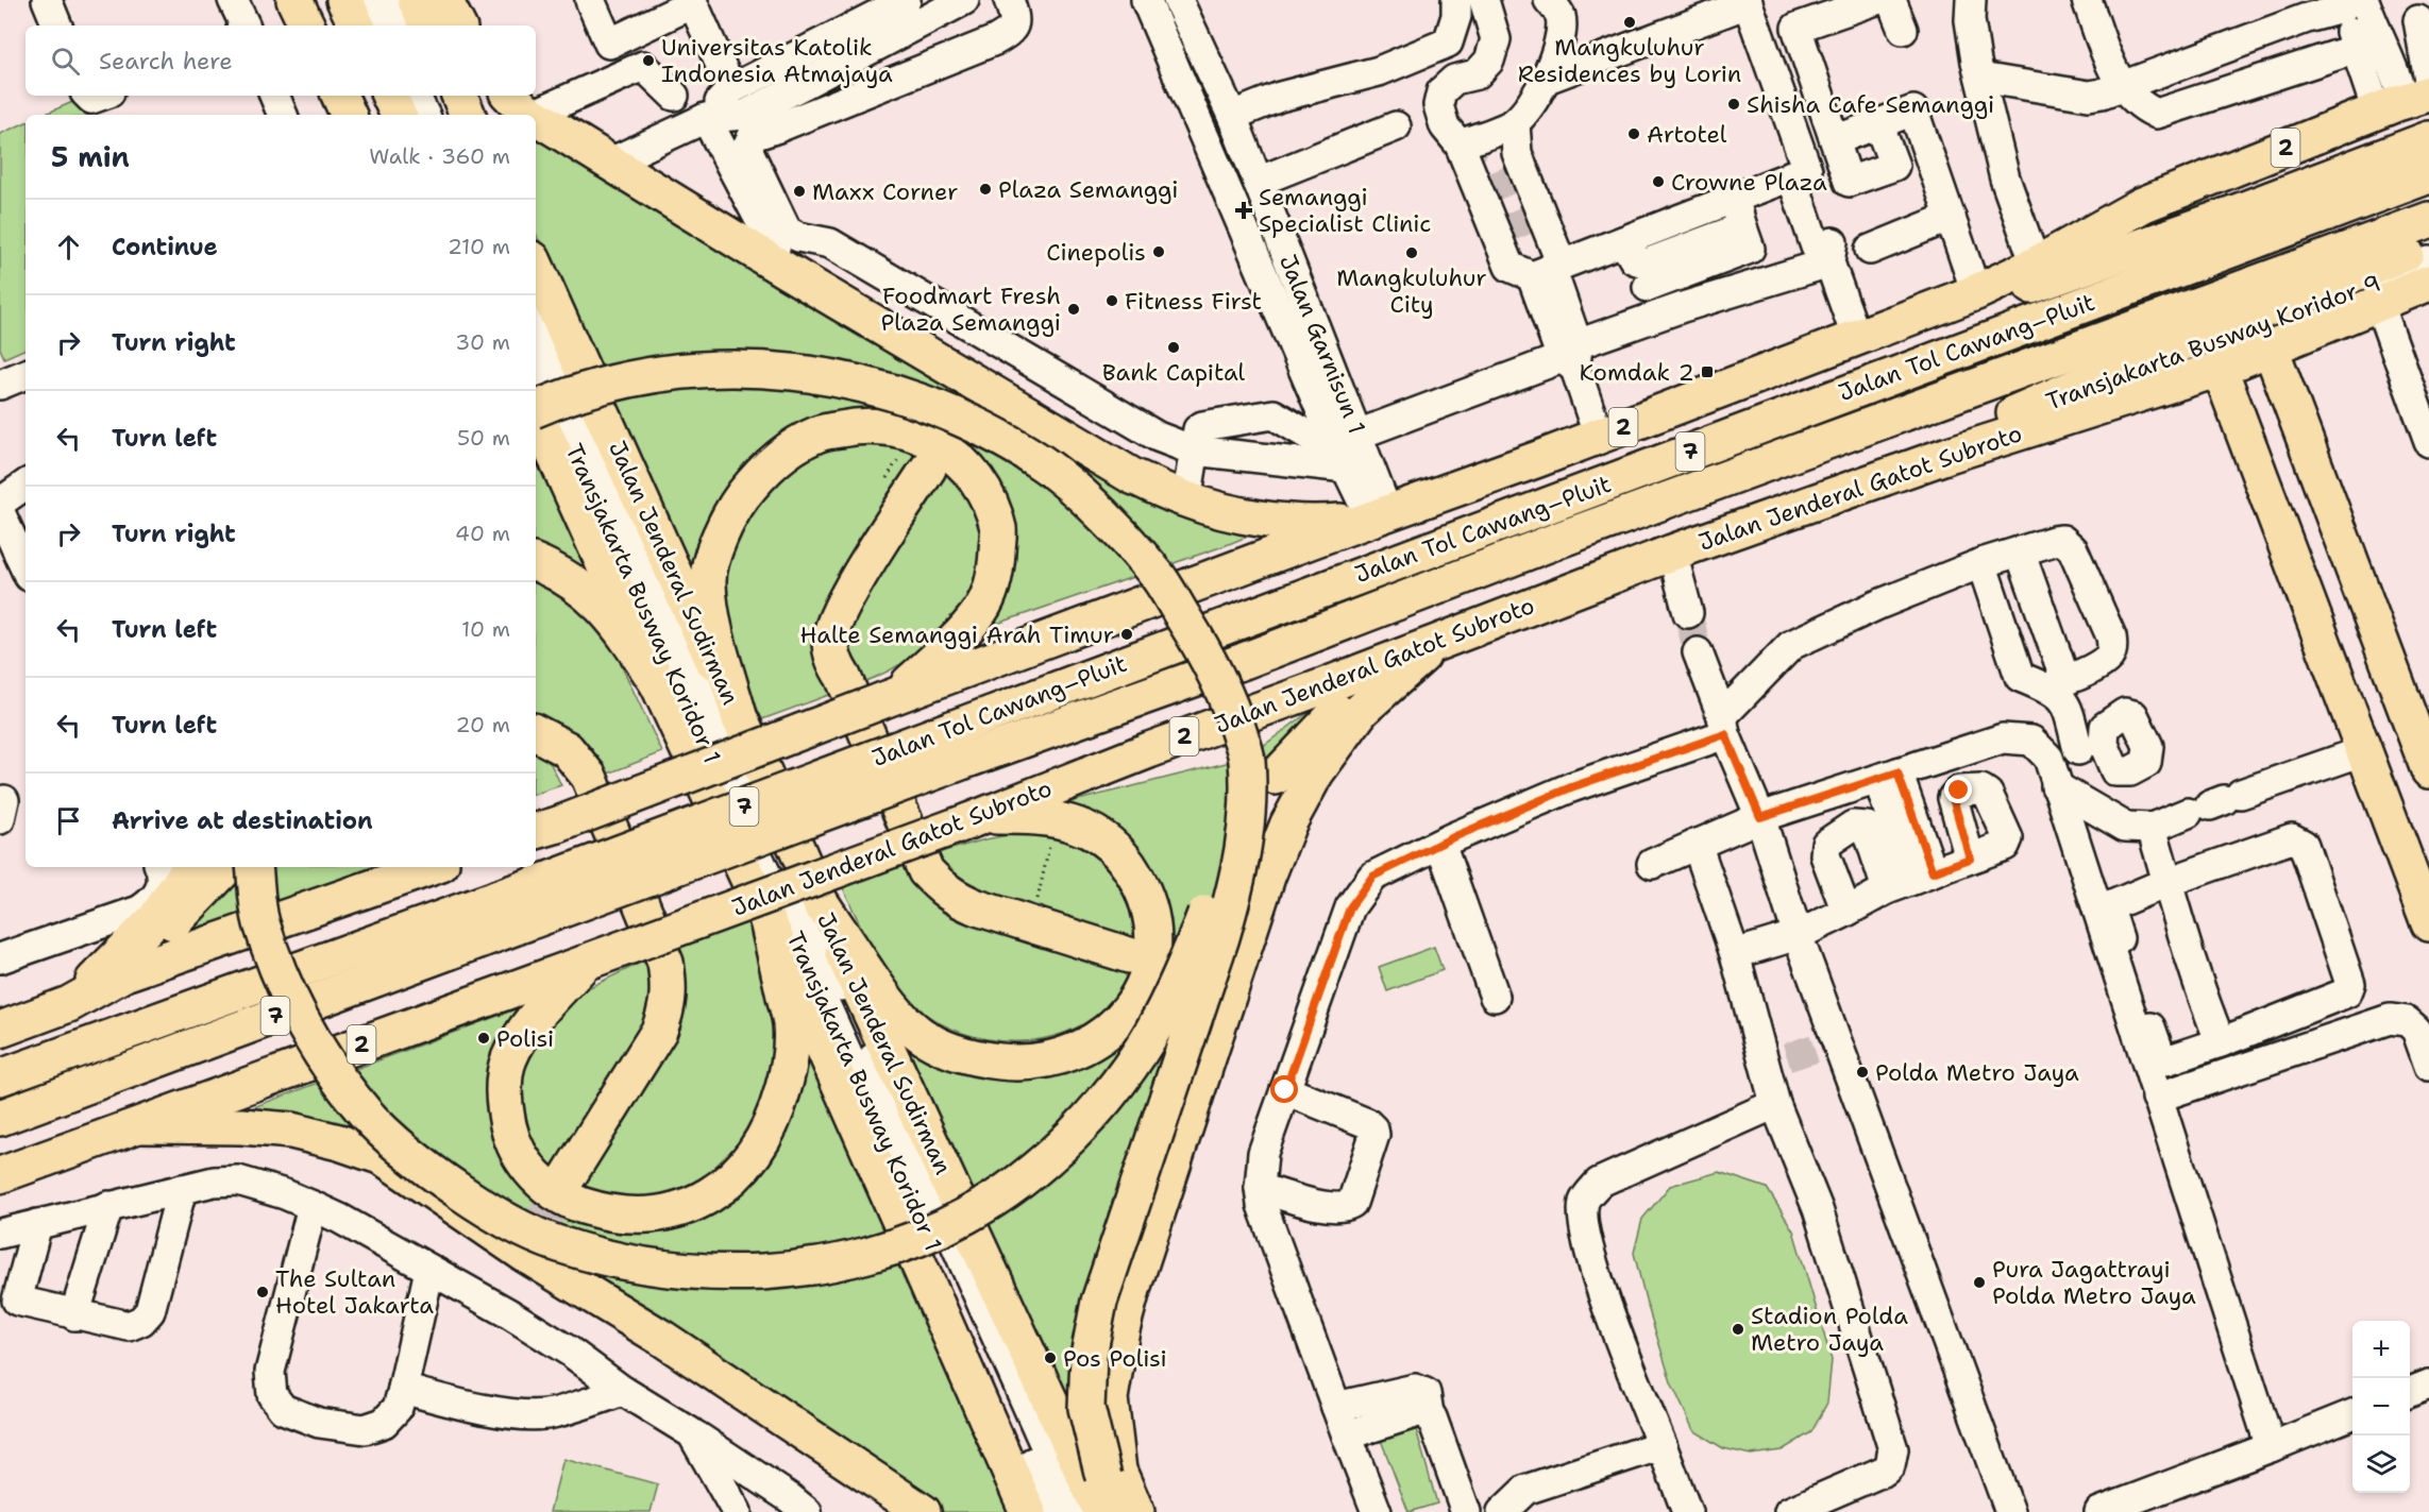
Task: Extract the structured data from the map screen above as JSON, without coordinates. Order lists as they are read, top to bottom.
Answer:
{
  "streets": {
    "main road": [
      "2",
      "Jalan Tol Cawang–Pluit",
      "7",
      "Jalan Jenderal Gatot Subroto",
      "Jalan Jenderal Sudirman"
    ],
    "street": ["Transjakarta Busway Koridor 9", "Jalan Garnisun 1", "Transjakarta Busway Koridor 1"]
  },
  "crossings": [
    ["2", "Jalan Garnisun 1"],
    ["Jalan Tol Cawang–Pluit", "7"]
  ],
  "places": {
    "other": [
      "Mangkuluhur Residences by Lorin",
      "Universitas Katolik Indonesia Atmajaya",
      "Shisha Cafe Semanggi",
      "Artotel",
      "Crowne Plaza",
      "Plaza Semanggi",
      "Maxx Corner",
      "Cinepolis",
      "Mangkuluhur City",
      "Fitness First",
      "Foodmart Fresh Plaza Semanggi",
      "Bank Capital",
      "Halte Semanggi Arah Timur",
      "Polisi",
      "Polda Metro Jaya",
      "Pura Jagattrayi Polda Metro Jaya",
      "The Sultan Hotel Jakarta",
      "Stadion Polda Metro Jaya",
      "Pos Polisi"
    ],
    "health": ["Semanggi Specialist Clinic"],
    "transit": ["Komdak 2"]
  },
  "page": {
    "search": "Search here",
    "heading": ["5 min", "Walk · 360 m"],
    "list": [
      ["Continue", "210 m"],
      ["Turn right", "30 m"],
      ["Turn left", "50 m"],
      ["Turn right", "40 m"],
      ["Turn left", "10 m"],
      ["Turn left", "20 m"],
      "Arrive at destination"
    ],
    "map_buttons": ["+", "−"]
  }
}
